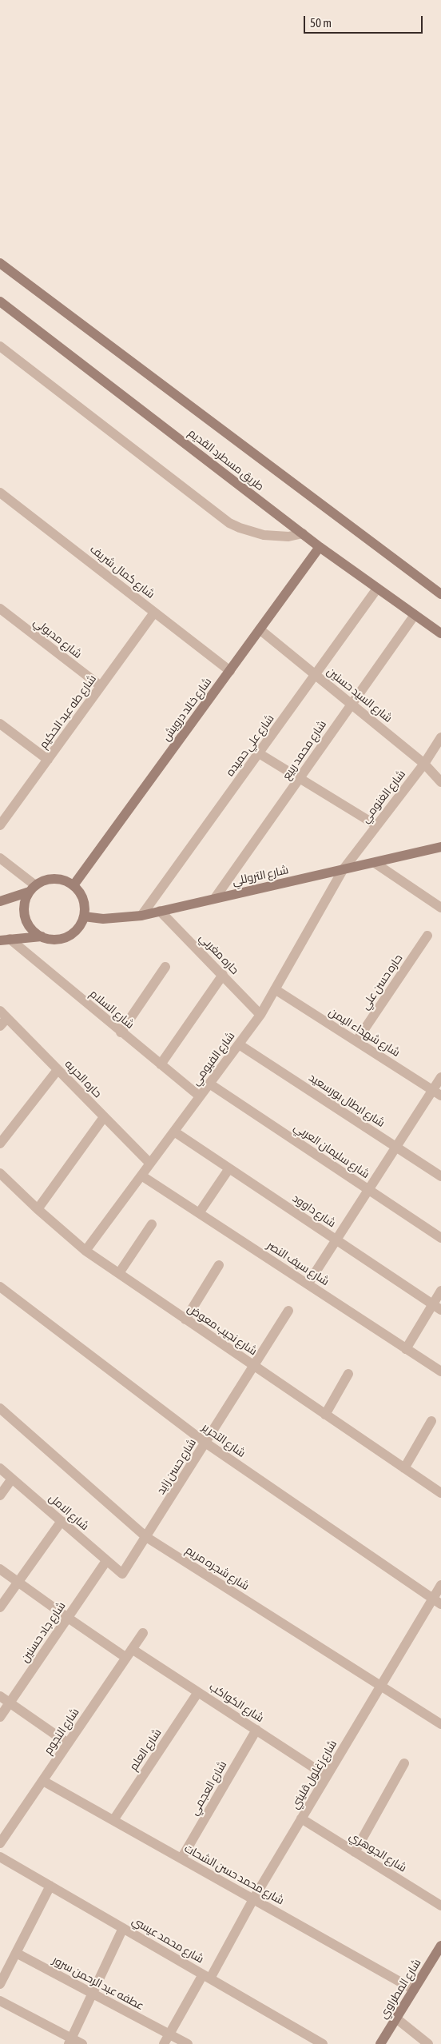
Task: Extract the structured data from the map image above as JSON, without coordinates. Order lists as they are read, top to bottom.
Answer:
{
  "streets": {
    "street": [
      "طريق مسطرد القديم",
      "شارع كمال شريف",
      "شارع مدبولي",
      "شارع السيد حسنين",
      "شارع خالد درويش",
      "شارع طه عبد الحكيم",
      "شارع علي حميده",
      "شارع محمد ربيع",
      "شارع الغنومي",
      "شارع التروللي",
      "حاره مغربي",
      "حاره حسن علي",
      "شارع السلام",
      "شارع شهداء اليمن",
      "شارع الفيومي",
      "حاره الحريه",
      "شارع ابطال بورسعيد",
      "شارع سليمان العربي",
      "شارع داوود",
      "شارع سيف النصر",
      "شارع نجيب معوض",
      "شارع التحرير",
      "شارع حسن زايد",
      "شارع الامل",
      "شارع شجره مريم",
      "شارع جاد حسنين",
      "شارع الكواكب",
      "شارع النجوم",
      "شارع العلم",
      "شارع زغلول قليني",
      "شارع العجمي",
      "شارع الجوهري",
      "شارع محمد حسن الشحات",
      "شارع محمد عيسي",
      "عطفه عبد الرحمن سرور",
      "شارع المطراوي"
    ]
  },
  "crossings": [
    ["طريق مسطرد القديم", "شارع خالد درويش"],
    ["طريق مسطرد القديم", "شارع علي حميده"],
    ["طريق مسطرد القديم", "شارع محمد ربيع"],
    ["شارع كمال شريف", "شارع خالد درويش"],
    ["شارع كمال شريف", "شارع طه عبد الحكيم"],
    ["شارع مدبولي", "شارع طه عبد الحكيم"],
    ["شارع السيد حسنين", "شارع خالد درويش"],
    ["شارع السيد حسنين", "شارع علي حميده"],
    ["شارع السيد حسنين", "شارع محمد ربيع"],
    ["شارع السيد حسنين", "شارع الغنومي"],
    ["شارع خالد درويش", "شارع التروللي"],
    ["شارع علي حميده", "شارع التروللي"],
    ["شارع محمد ربيع", "شارع التروللي"],
    ["شارع الغنومي", "شارع التروللي"],
    ["شارع الغنومي", "شارع الفيومي"],
    ["شارع التروللي", "حاره مغربي"],
    ["شارع التروللي", "شارع الفيومي"],
    ["حاره مغربي", "شارع الفيومي"],
    ["حاره حسن علي", "شارع شهداء اليمن"],
    ["شارع السلام", "شارع الفيومي"],
    ["شارع شهداء اليمن", "شارع الفيومي"],
    ["شارع الفيومي", "حاره الحريه"],
    ["شارع الفيومي", "شارع ابطال بورسعيد"],
    ["شارع الفيومي", "شارع سليمان العربي"],
    ["شارع الفيومي", "شارع داوود"],
    ["شارع الفيومي", "شارع سيف النصر"],
    ["شارع الفيومي", "شارع نجيب معوض"],
    ["شارع نجيب معوض", "شارع حسن زايد"],
    ["شارع التحرير", "شارع حسن زايد"],
    ["شارع التحرير", "شارع زغلول قليني"],
    ["شارع حسن زايد", "شارع الامل"],
    ["شارع حسن زايد", "شارع شجره مريم"],
    ["شارع الامل", "شارع جاد حسنين"],
    ["شارع شجره مريم", "شارع زغلول قليني"],
    ["شارع جاد حسنين", "شارع الكواكب"],
    ["شارع الكواكب", "شارع النجوم"],
    ["شارع الكواكب", "شارع العلم"],
    ["شارع الكواكب", "شارع زغلول قليني"],
    ["شارع الكواكب", "شارع العجمي"],
    ["شارع النجوم", "شارع محمد حسن الشحات"],
    ["شارع العلم", "شارع محمد حسن الشحات"],
    ["شارع زغلول قليني", "شارع الجوهري"],
    ["شارع زغلول قليني", "شارع محمد حسن الشحات"],
    ["شارع زغلول قليني", "شارع محمد عيسي"],
    ["شارع زغلول قليني", "عطفه عبد الرحمن سرور"],
    ["شارع العجمي", "شارع محمد حسن الشحات"],
    ["شارع محمد حسن الشحات", "شارع المطراوي"]
  ],
  "scale_bar": "50 m"
}
